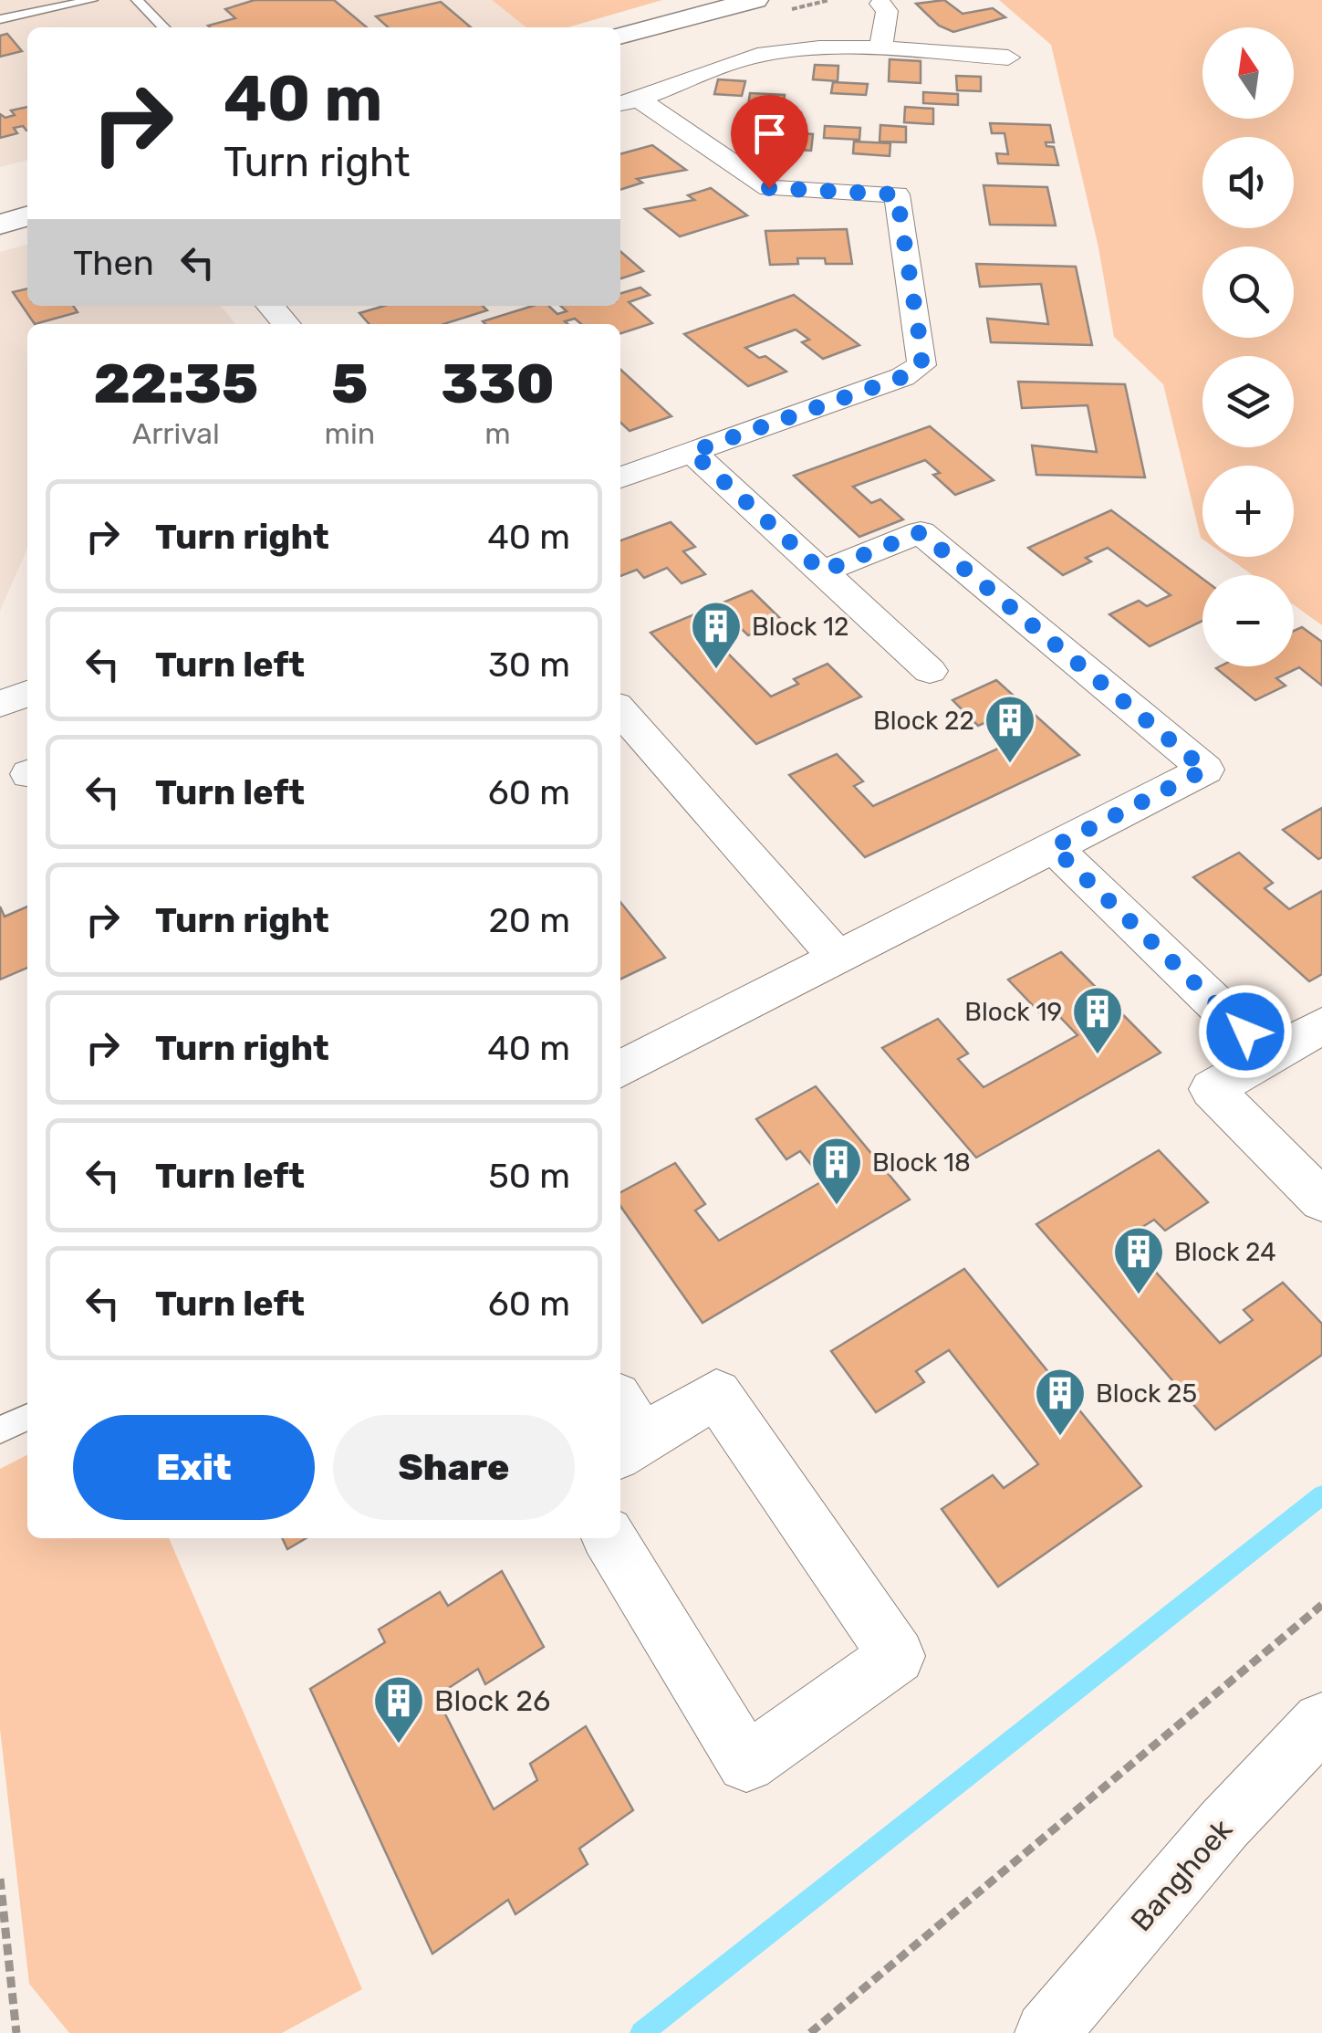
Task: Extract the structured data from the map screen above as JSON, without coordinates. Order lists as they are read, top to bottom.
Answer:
{
  "streets": {
    "street": ["Banghoek"]
  },
  "places": {
    "building": [
      "Block 12",
      "Block 22",
      "Block 19",
      "Block 18",
      "Block 24",
      "Block 25",
      "Block 26"
    ]
  },
  "north": "top",
  "page": {
    "map_buttons": ["+", "−"],
    "turn": ["40 m", "Turn right"],
    "then": "Then",
    "eta": [
      "22:35",
      "Arrival",
      "5",
      "min",
      "330",
      "m"
    ],
    "list": [
      {
        "name": "Turn right",
        "value": "40 m"
      },
      {
        "name": "Turn left",
        "value": "30 m"
      },
      {
        "name": "Turn left",
        "value": "60 m"
      },
      {
        "name": "Turn right",
        "value": "20 m"
      },
      {
        "name": "Turn right",
        "value": "40 m"
      },
      {
        "name": "Turn left",
        "value": "50 m"
      },
      {
        "name": "Turn left",
        "value": "60 m"
      }
    ],
    "buttons": ["Exit", "Share"]
  }
}
